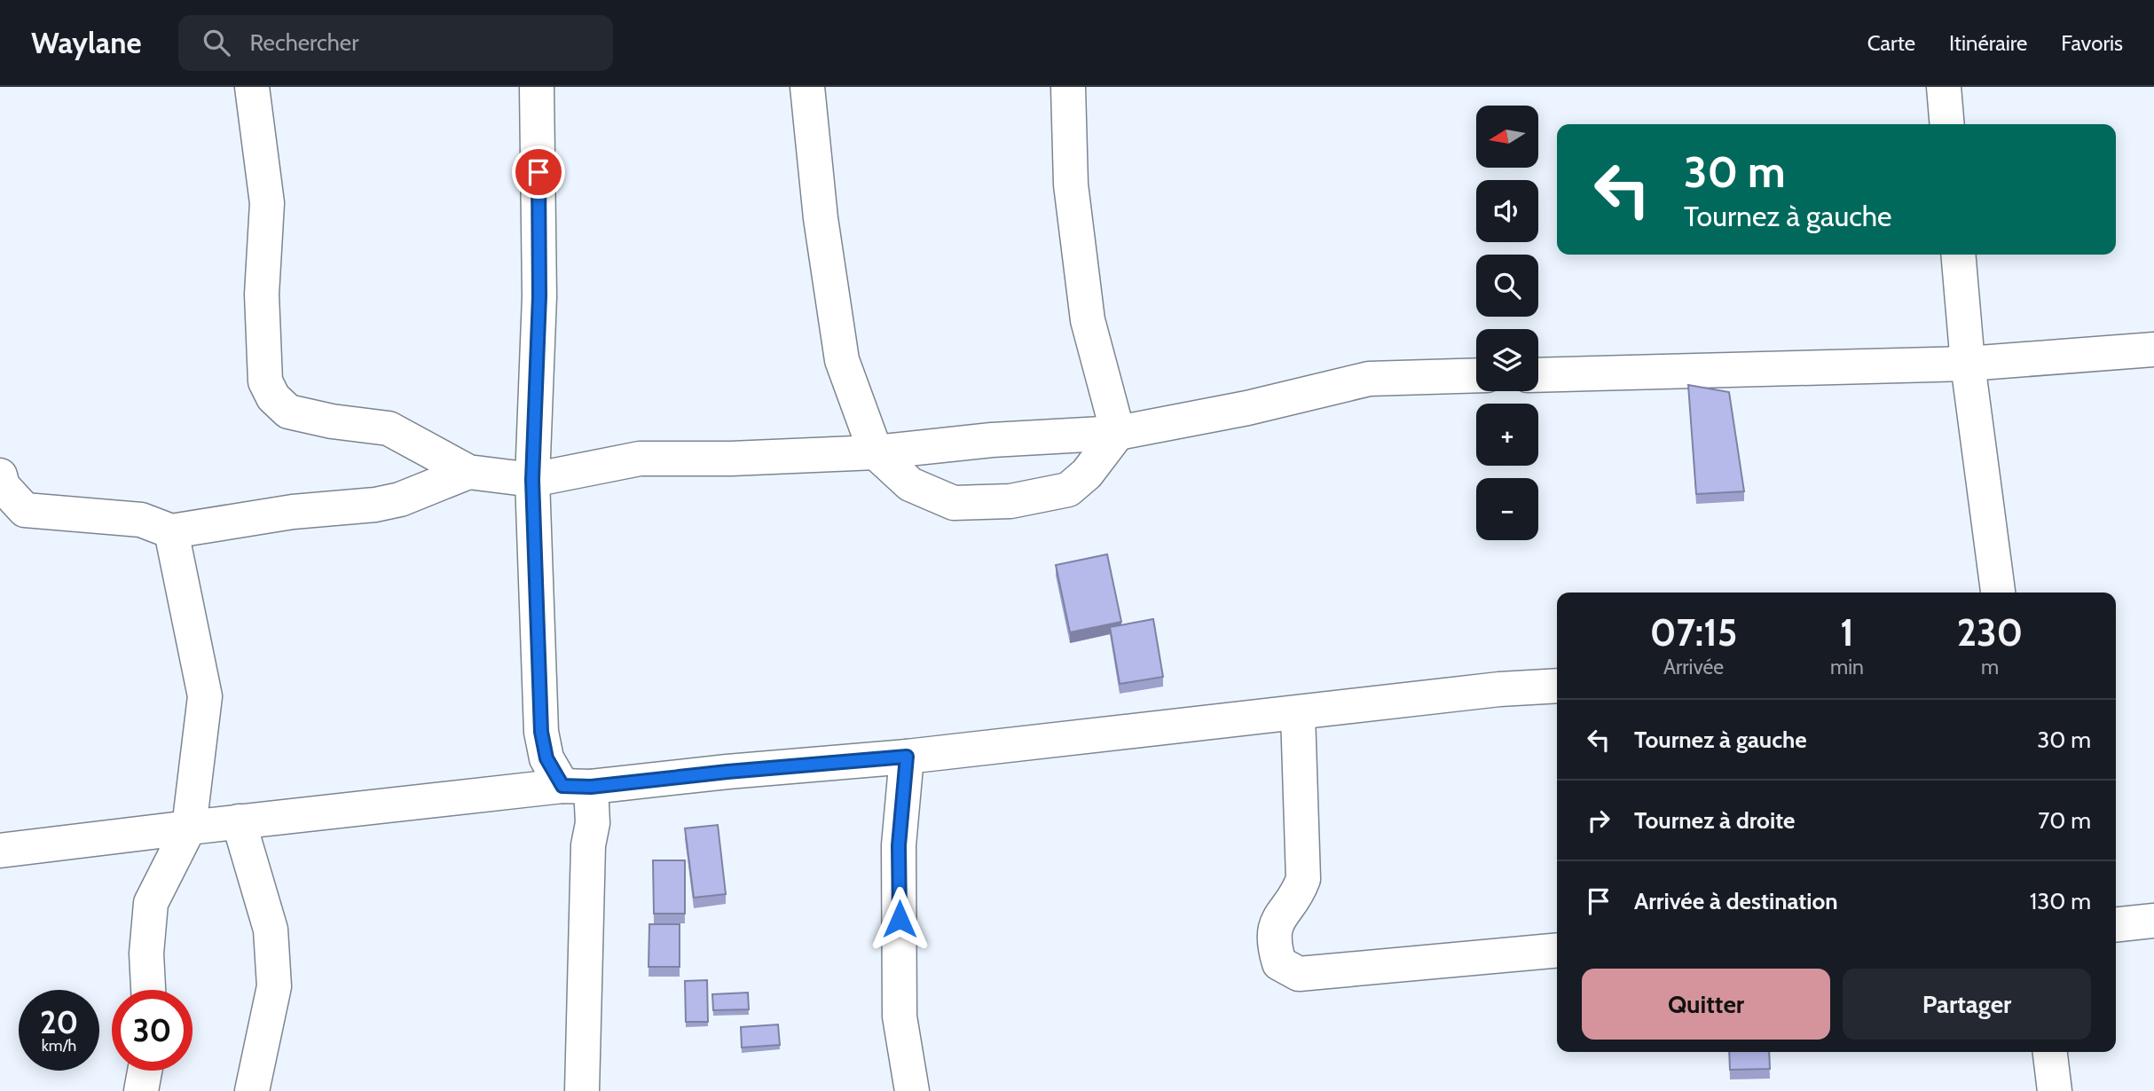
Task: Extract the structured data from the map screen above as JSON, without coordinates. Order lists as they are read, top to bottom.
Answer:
{
  "north": "left",
  "page": {
    "header": "Waylane",
    "search": "Rechercher",
    "nav": ["Carte", "Itinéraire", "Favoris"],
    "map_buttons": ["+", "−"],
    "turn": ["30 m", "Tournez à gauche"],
    "eta": [
      "07:15",
      "Arrivée",
      "1",
      "min",
      "230",
      "m"
    ],
    "list": [
      {
        "name": "Tournez à gauche",
        "value": "30 m"
      },
      {
        "name": "Tournez à droite",
        "value": "70 m"
      },
      {
        "name": "Arrivée à destination",
        "value": "130 m"
      }
    ],
    "buttons": ["Quitter", "Partager"],
    "speed": "20 km/h",
    "limit": "30"
  }
}
